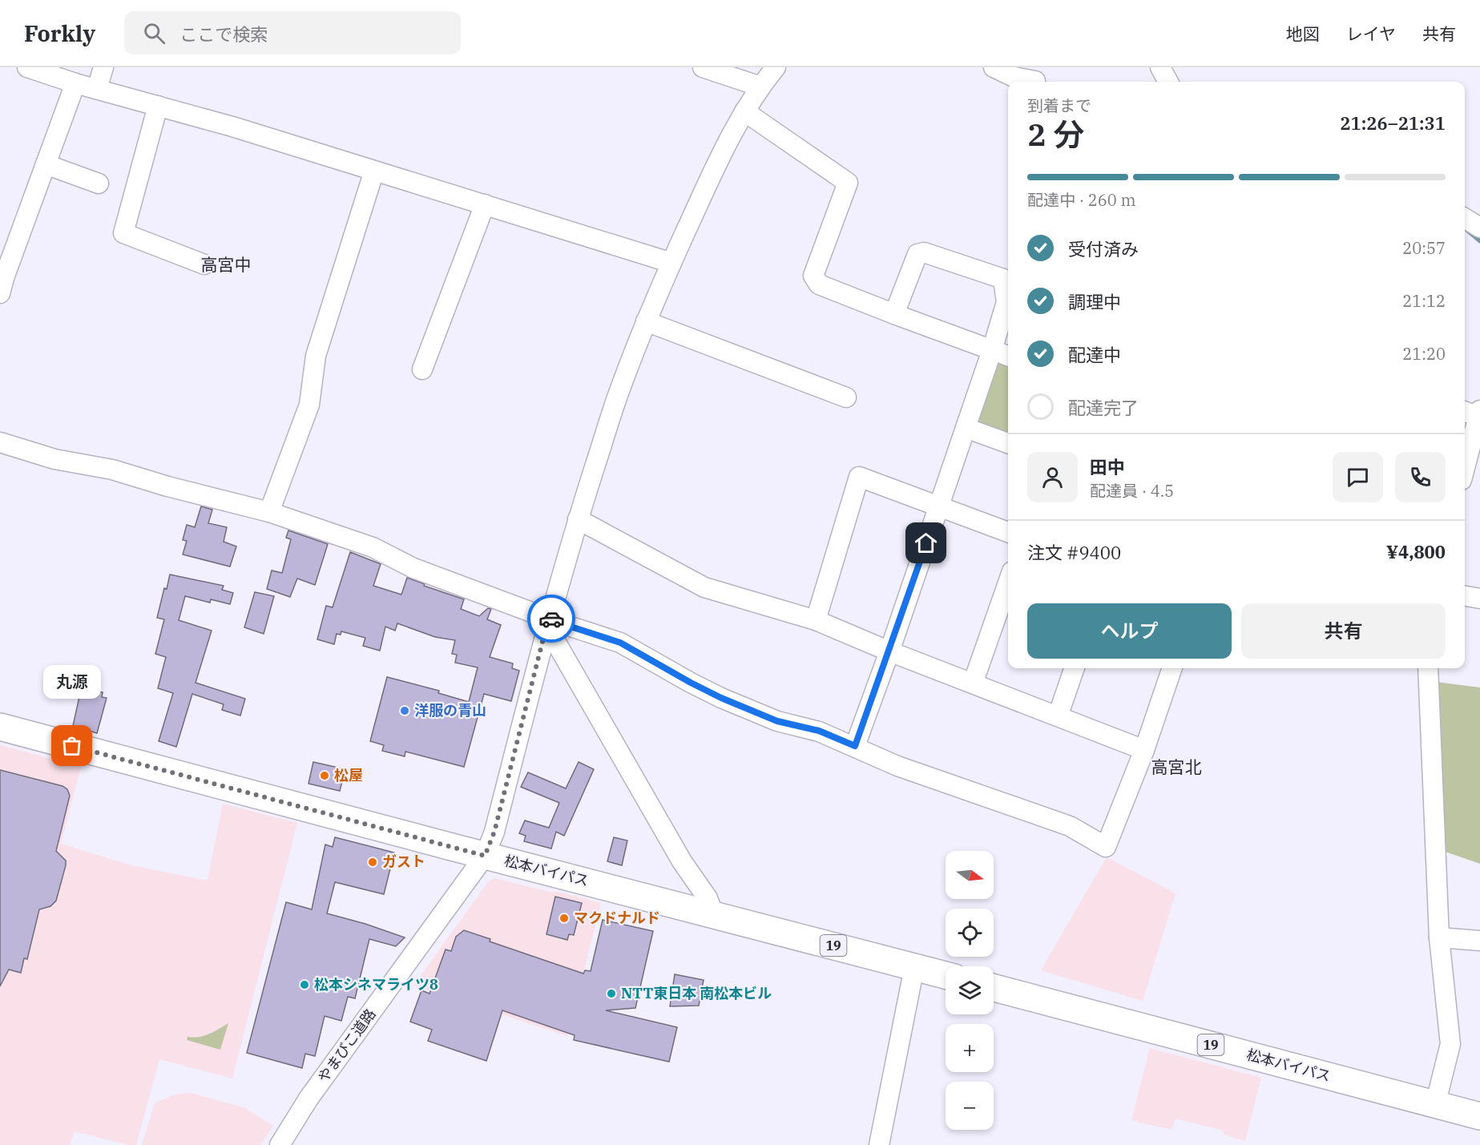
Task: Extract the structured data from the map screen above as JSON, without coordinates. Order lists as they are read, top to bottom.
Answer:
{
  "streets": {
    "highway": ["松本バイパス", "19"],
    "street": ["やまびこ道路"]
  },
  "crossings": [
    ["松本バイパス", "やまびこ道路"]
  ],
  "districts": ["高宮中", "高宮北"],
  "places": [
    "洋服の青山",
    "丸源",
    "松屋",
    "ガスト",
    "マクドナルド",
    "松本シネマライツ8",
    "NTT東日本 南松本ビル"
  ],
  "north": "right",
  "page": {
    "header": "Forkly",
    "search": "ここで検索",
    "nav": ["地図", "レイヤ", "共有"],
    "heading": ["2 分", "到着まで", "21:26–21:31"],
    "panel": [
      "田中",
      "配達員 · 4.5",
      "注文 #9400",
      "¥4,800"
    ],
    "bar": "配達中 · 260 m",
    "list": [
      ["受付済み", "20:57"],
      ["調理中", "21:12"],
      ["配達中", "21:20"],
      "配達完了"
    ],
    "buttons": ["ヘルプ", "共有"],
    "bubble": "丸源",
    "map_buttons": ["+", "−"]
  }
}
